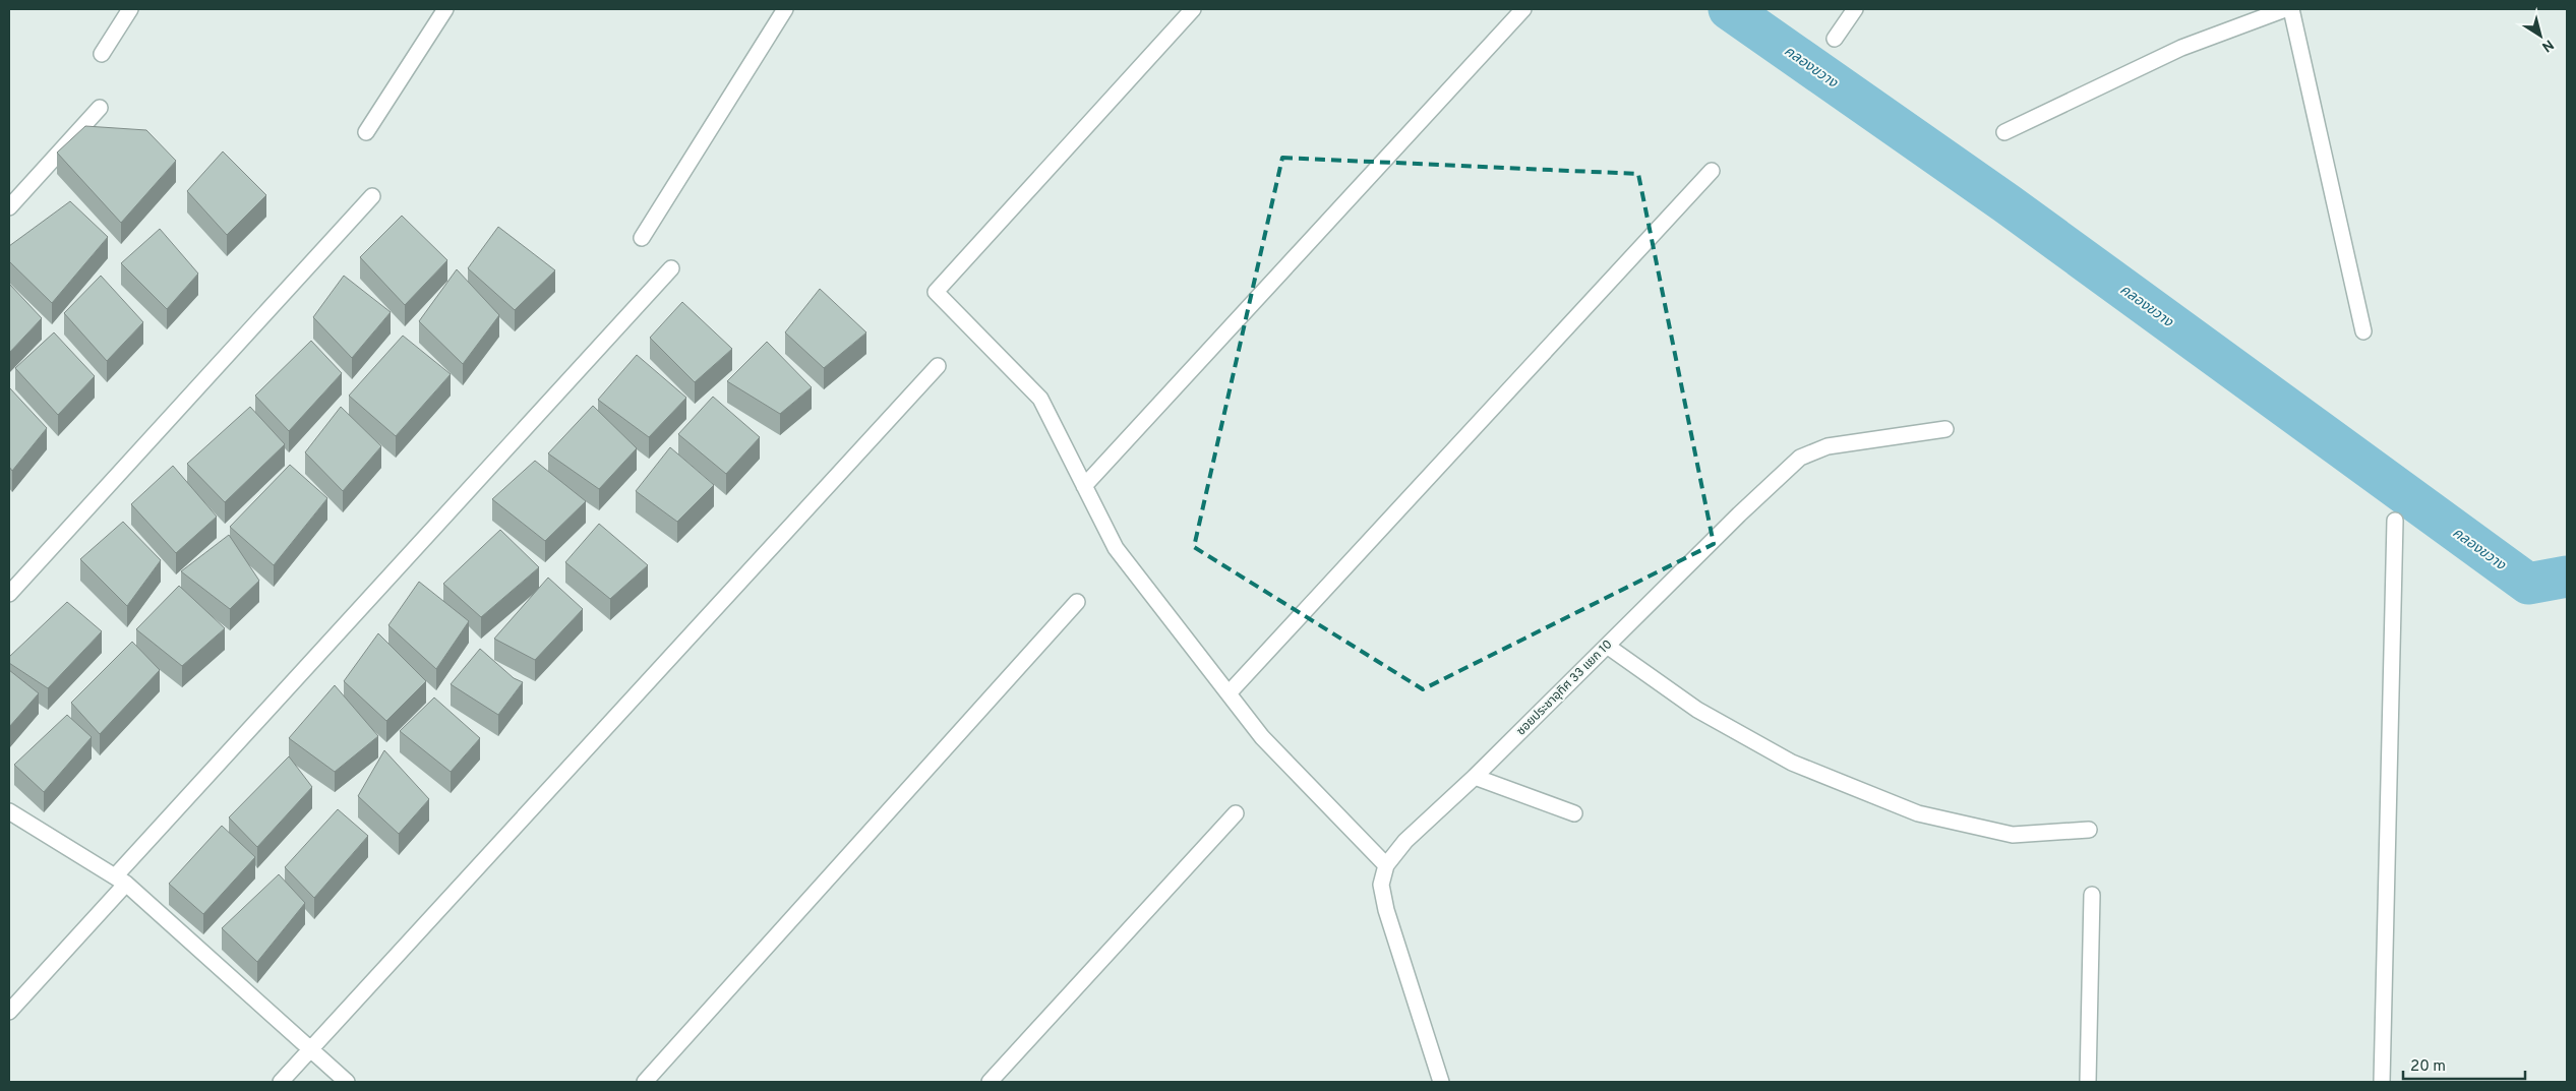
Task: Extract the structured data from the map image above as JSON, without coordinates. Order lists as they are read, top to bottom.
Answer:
{
  "streets": {
    "street": ["ซอยประชาอุทิศ 33 แยก 10"]
  },
  "water": ["คลองขวาง"],
  "scale_bar": "20 m",
  "north": "bottom right"
}
